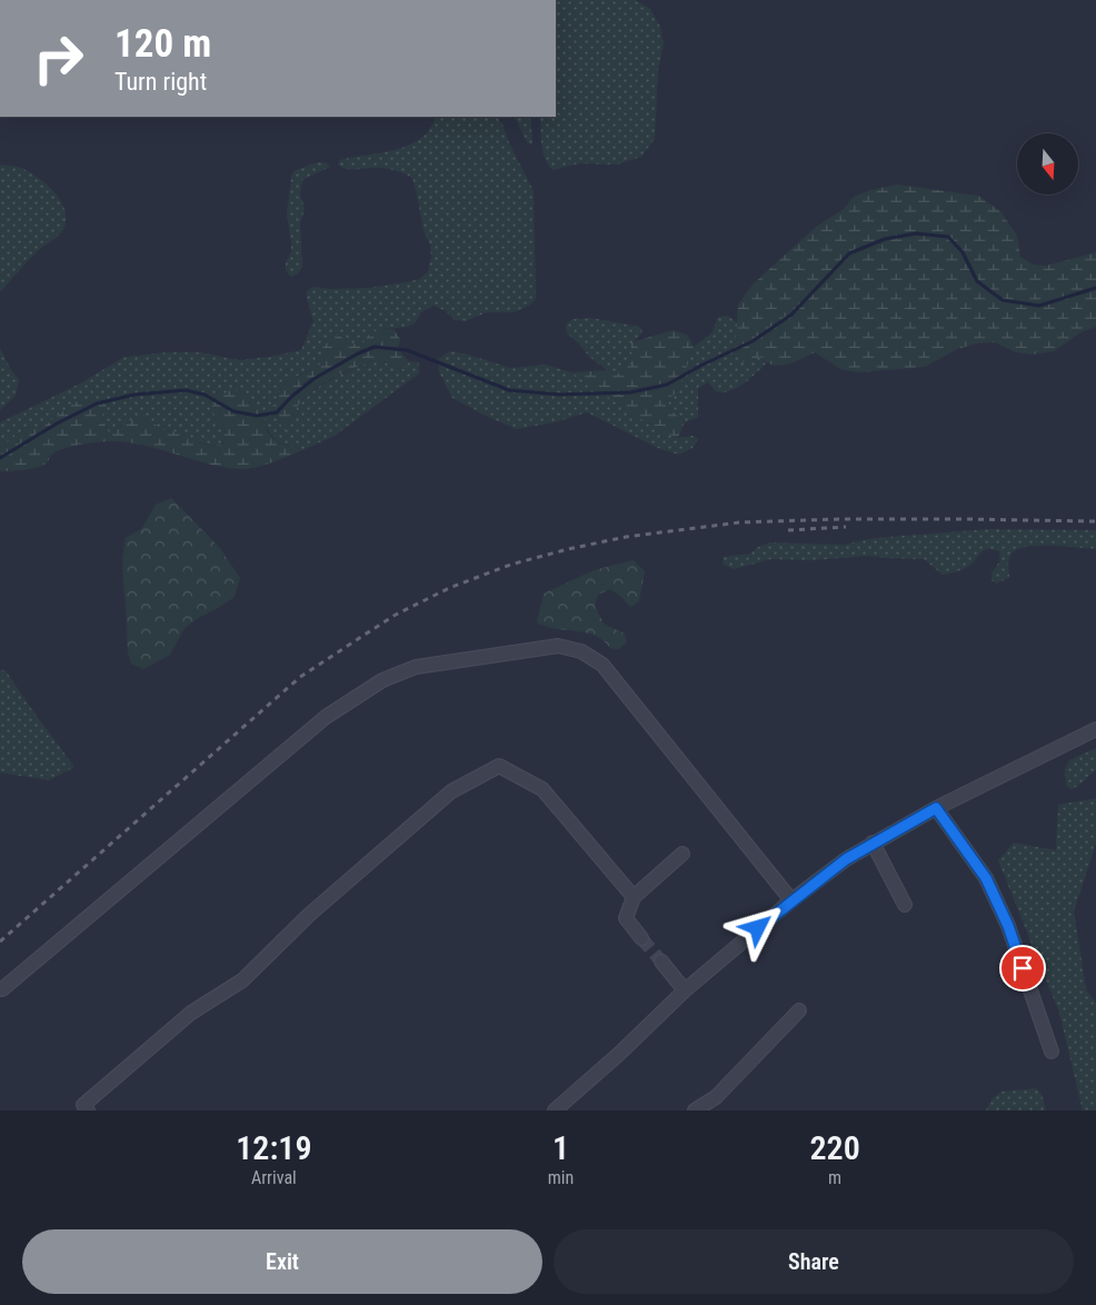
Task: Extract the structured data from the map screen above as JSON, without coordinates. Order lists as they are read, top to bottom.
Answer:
{
  "north": "bottom",
  "page": {
    "turn": ["120 m", "Turn right"],
    "eta": [
      "12:19",
      "Arrival",
      "1",
      "min",
      "220",
      "m"
    ],
    "buttons": ["Exit", "Share"]
  }
}
